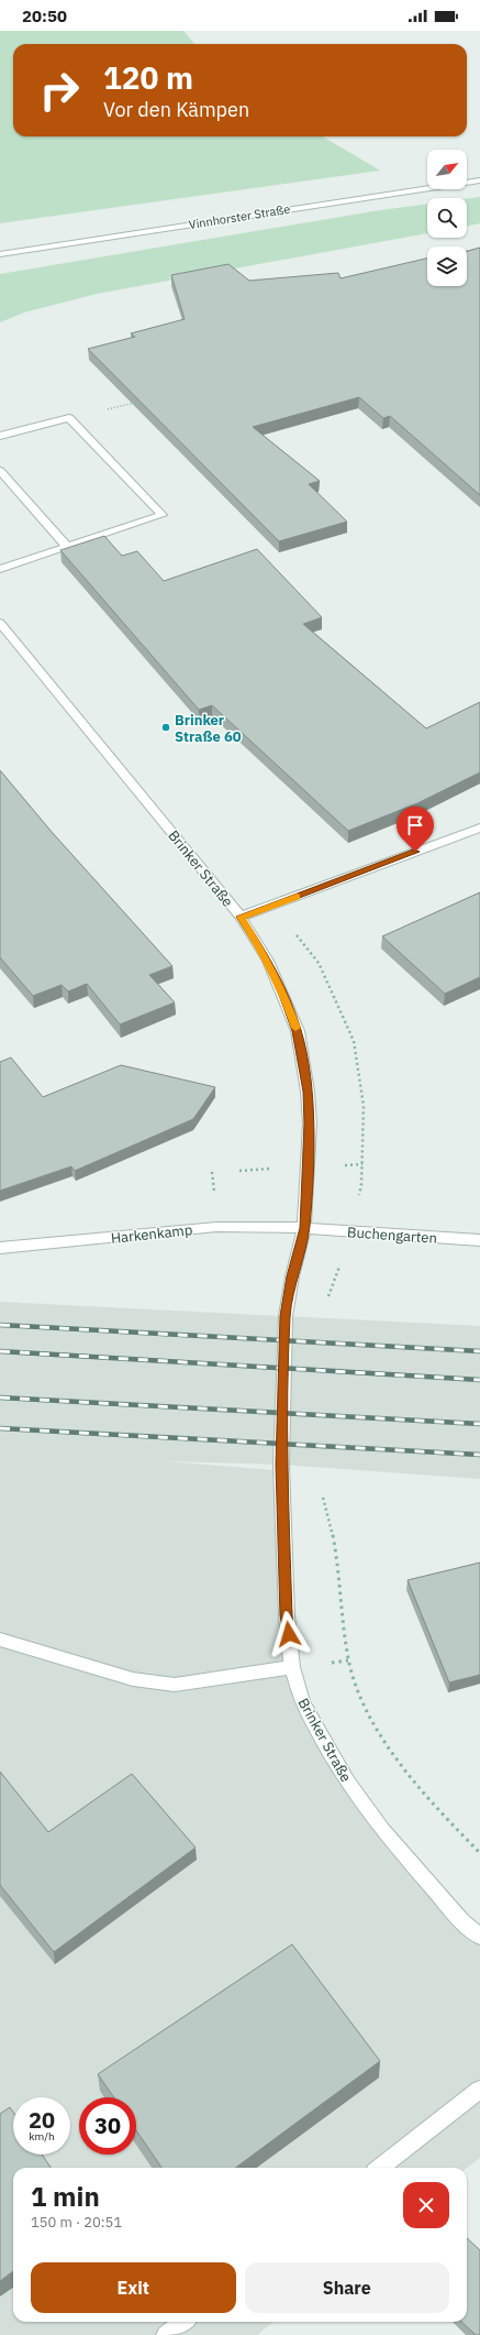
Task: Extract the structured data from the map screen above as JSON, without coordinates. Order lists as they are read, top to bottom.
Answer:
{
  "streets": {
    "street": [
      "Vinnhorster Straße",
      "Brinker Straße",
      "Harkenkamp",
      "Buchengarten"
    ]
  },
  "crossings": [
    ["Brinker Straße", "Harkenkamp"],
    ["Brinker Straße", "Buchengarten"],
    ["Harkenkamp", "Buchengarten"]
  ],
  "places": ["Brinker Straße 60"],
  "north": "top right",
  "page": {
    "status": "20:50",
    "turn": ["120 m", "Vor den Kämpen"],
    "speed": "20 km/h",
    "limit": "30",
    "heading": ["1 min", "150 m · 20:51"],
    "buttons": ["Exit", "Share"]
  }
}
